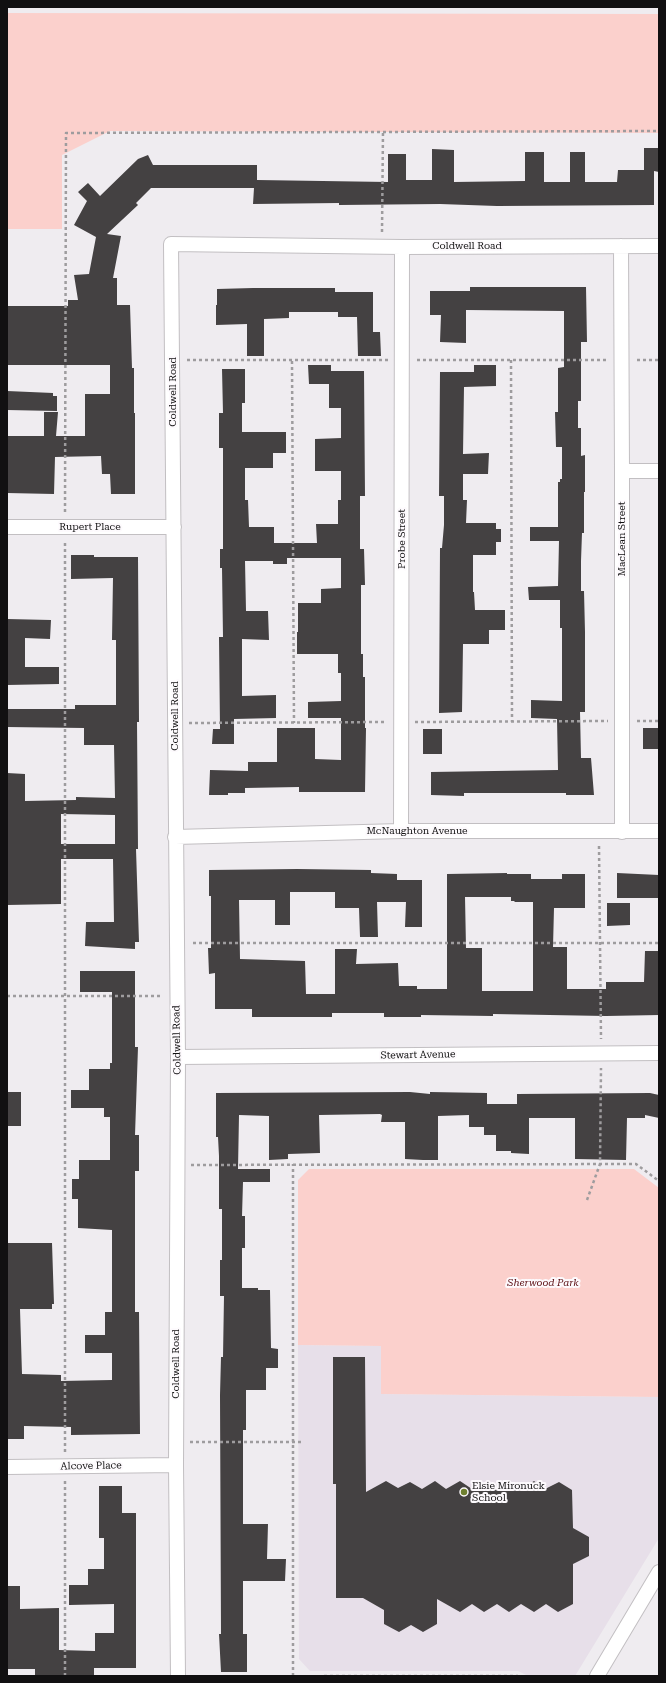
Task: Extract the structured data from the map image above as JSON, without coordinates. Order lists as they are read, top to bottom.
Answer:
{
  "streets": {
    "street": [
      "Coldwell Road",
      "Rupert Place",
      "Probe Street",
      "MacLean Street",
      "McNaughton Avenue",
      "Stewart Avenue",
      "Alcove Place"
    ]
  },
  "crossings": [
    ["Coldwell Road", "Rupert Place"],
    ["Coldwell Road", "Probe Street"],
    ["Coldwell Road", "MacLean Street"],
    ["Coldwell Road", "McNaughton Avenue"],
    ["Coldwell Road", "Stewart Avenue"],
    ["Coldwell Road", "Alcove Place"],
    ["Probe Street", "McNaughton Avenue"],
    ["MacLean Street", "McNaughton Avenue"]
  ],
  "parks": ["Sherwood Park"],
  "places": ["Elsie Mironuck School"]
}
